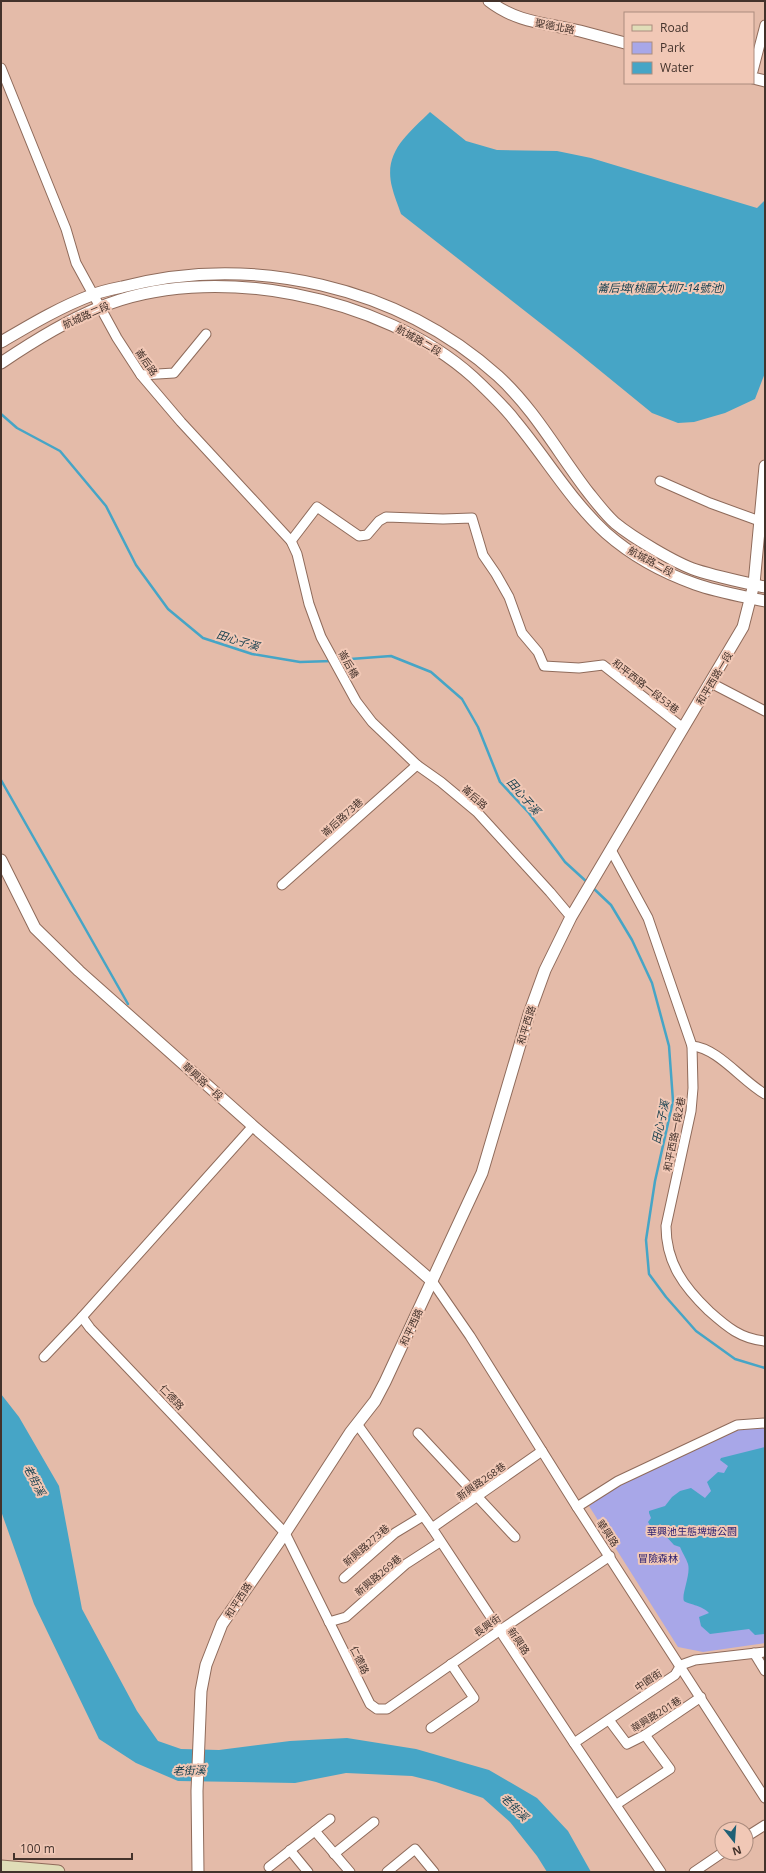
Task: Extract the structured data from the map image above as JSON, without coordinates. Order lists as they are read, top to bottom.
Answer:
{
  "streets": {
    "street": [
      "聖德北路",
      "航城路二段",
      "崙后路",
      "崙后橋",
      "和平西路一段",
      "和平西路一段53巷",
      "崙后路73巷",
      "和平西路",
      "華興路一段",
      "和平西路一段2巷",
      "仁德路",
      "新興路268巷",
      "華興路",
      "新興路273巷",
      "新興路269巷",
      "長興街",
      "新興路",
      "中園街",
      "華興路201巷"
    ]
  },
  "crossings": [
    ["航城路二段", "崙后路"],
    ["航城路二段", "和平西路一段"],
    ["崙后路", "崙后橋"],
    ["崙后路", "和平西路一段53巷"],
    ["崙后路", "崙后路73巷"],
    ["崙后路", "和平西路"],
    ["和平西路一段", "和平西路一段53巷"],
    ["和平西路一段", "和平西路"],
    ["和平西路一段", "和平西路一段2巷"],
    ["和平西路", "華興路一段"],
    ["和平西路", "仁德路"],
    ["和平西路", "華興路"],
    ["和平西路", "新興路"],
    ["華興路一段", "華興路"],
    ["仁德路", "新興路269巷"],
    ["仁德路", "長興街"],
    ["新興路268巷", "華興路"],
    ["新興路268巷", "新興路"],
    ["華興路", "長興街"],
    ["華興路", "中園街"],
    ["華興路", "華興路201巷"],
    ["新興路273巷", "新興路"],
    ["新興路269巷", "新興路"],
    ["長興街", "新興路"],
    ["新興路", "中園街"],
    ["中園街", "華興路201巷"]
  ],
  "water": ["崙后埤(桃園大圳7-14號池)", "田心子溪", "老街溪"],
  "parks": ["華興池生態埤塘公園", "冒險森林"],
  "legend": ["Road", "Park", "Water"],
  "scale_bar": "100 m",
  "north": "bottom"
}
